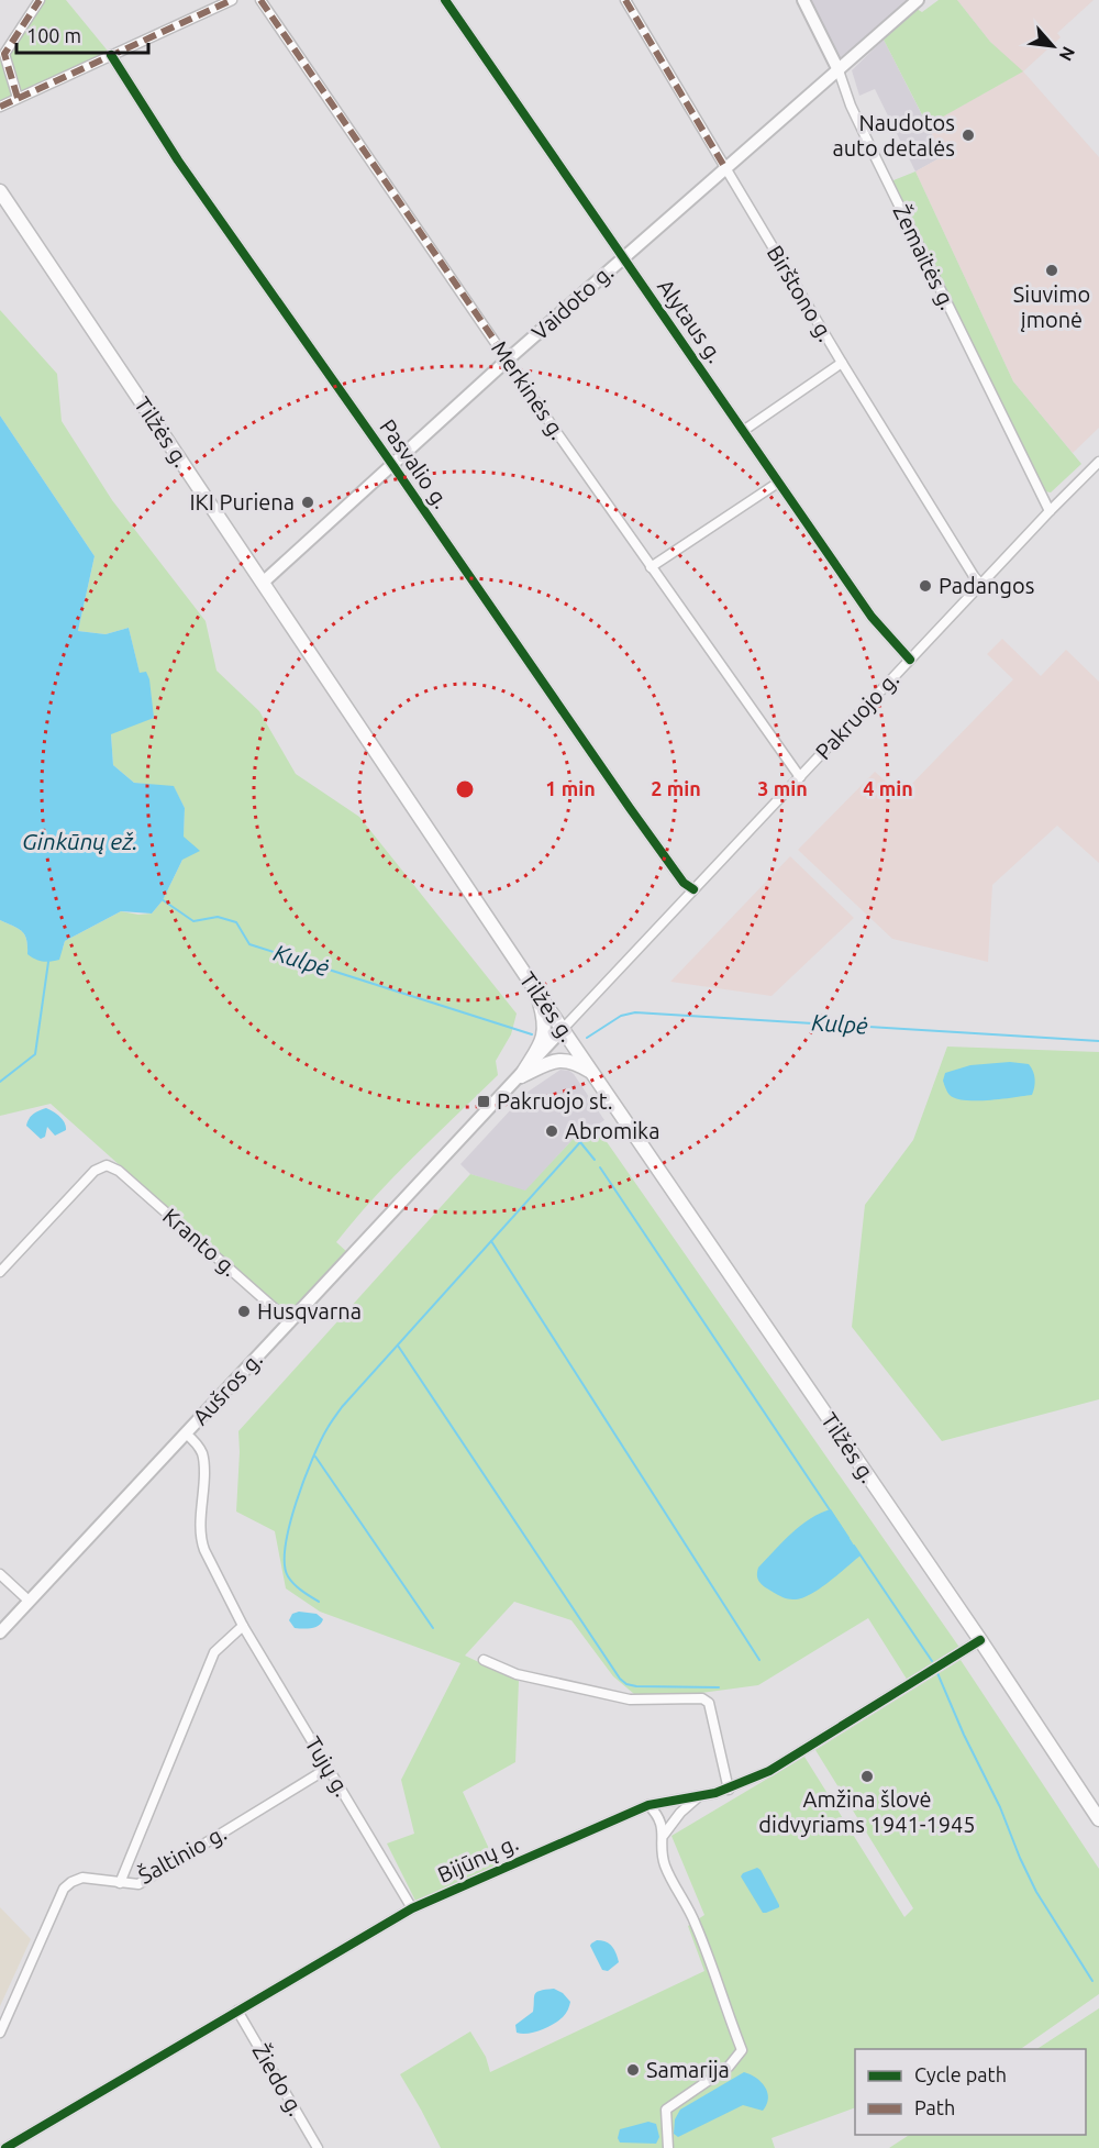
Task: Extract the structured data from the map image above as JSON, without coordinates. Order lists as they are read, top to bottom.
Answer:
{
  "streets": {
    "highway": ["Tilžės g."],
    "main road": ["Žemaitės g.", "Vaidoto g.", "Aušros g."],
    "street": [
      "Birštono g.",
      "Alytaus g.",
      "Merkinės g.",
      "Pasvalio g.",
      "Pakruojo g.",
      "Kranto g.",
      "Tujų g.",
      "Šaltinio g.",
      "Bijūnų g.",
      "Žiedo g."
    ]
  },
  "crossings": [
    ["Žemaitės g.", "Vaidoto g."],
    ["Žemaitės g.", "Pakruojo g."],
    ["Birštono g.", "Vaidoto g."],
    ["Birštono g.", "Pakruojo g."],
    ["Vaidoto g.", "Alytaus g."],
    ["Vaidoto g.", "Merkinės g."],
    ["Vaidoto g.", "Tilžės g."],
    ["Vaidoto g.", "Pasvalio g."],
    ["Alytaus g.", "Pakruojo g."],
    ["Merkinės g.", "Pakruojo g."],
    ["Tilžės g.", "Pakruojo g."],
    ["Tilžės g.", "Aušros g."],
    ["Tilžės g.", "Bijūnų g."],
    ["Pasvalio g.", "Pakruojo g."],
    ["Pakruojo g.", "Aušros g."],
    ["Kranto g.", "Aušros g."],
    ["Aušros g.", "Tujų g."],
    ["Tujų g.", "Šaltinio g."],
    ["Tujų g.", "Bijūnų g."],
    ["Bijūnų g.", "Žiedo g."]
  ],
  "water": ["Ginkūnų ež.", "Kulpė"],
  "places": {
    "other": [
      "Naudotos auto detalės",
      "Siuvimo įmonė",
      "IKI Puriena",
      "Padangos",
      "Abromika",
      "Husqvarna",
      "Amžina šlovė didvyriams 1941-1945",
      "Samarija"
    ],
    "transit": ["Pakruojo st."]
  },
  "legend": ["Cycle path", "Path"],
  "scale_bar": "100 m",
  "north": "bottom right",
  "rings": [
    "1 min",
    "2 min",
    "3 min",
    "4 min"
  ]
}
